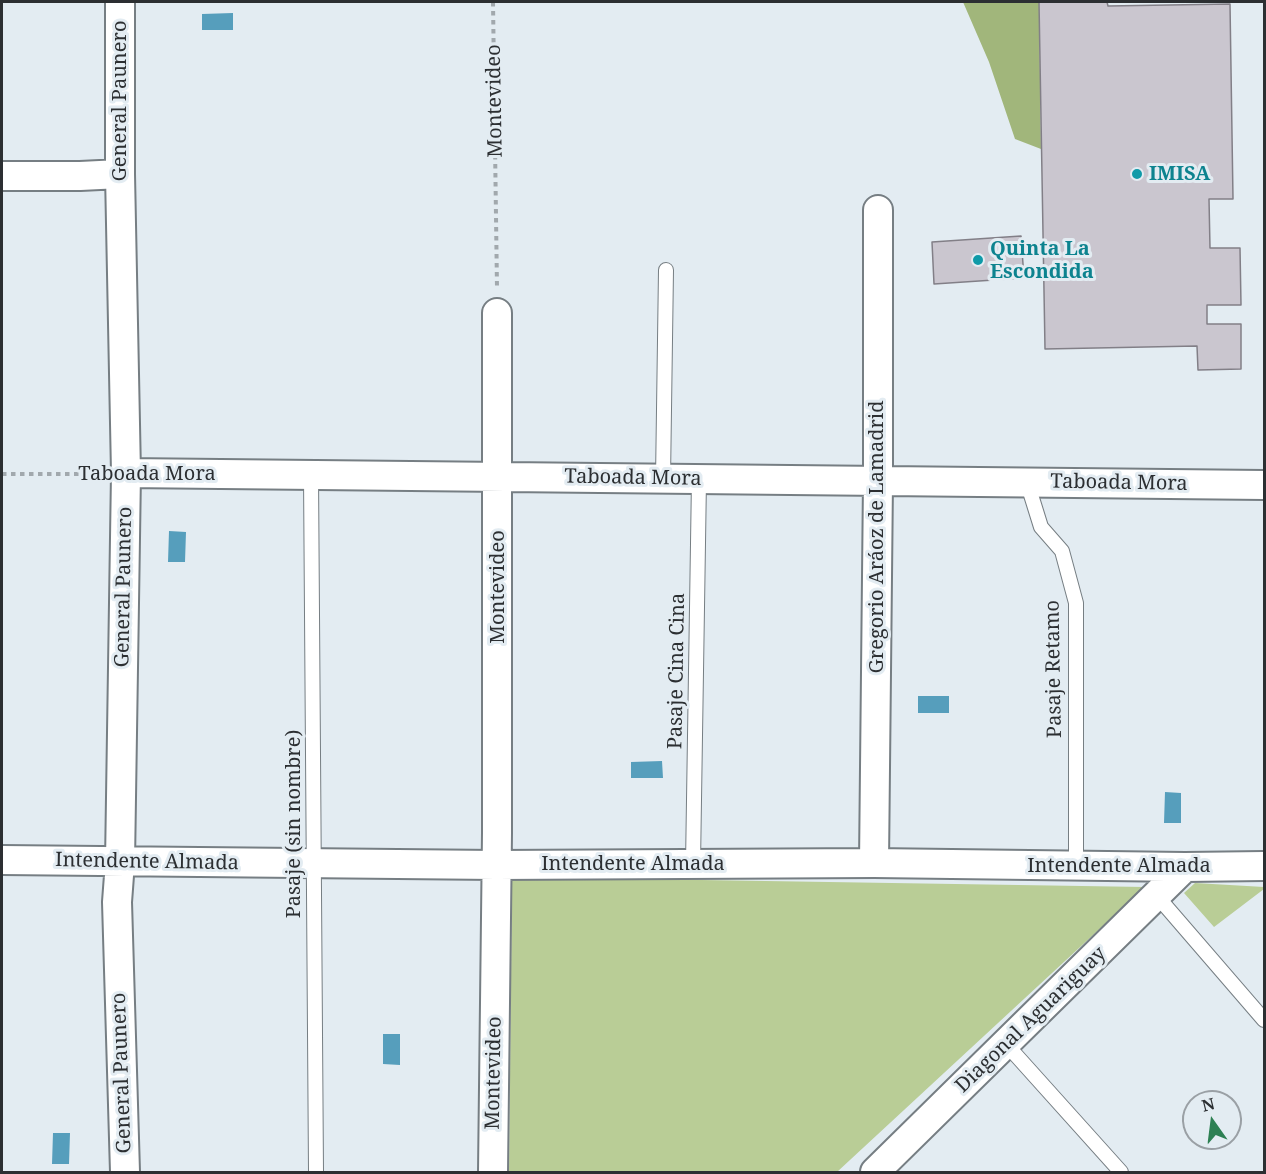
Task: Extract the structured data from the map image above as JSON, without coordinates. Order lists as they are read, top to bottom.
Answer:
{
  "streets": {
    "street": [
      "General Paunero",
      "Montevideo",
      "Taboada Mora",
      "Gregorio Aráoz de Lamadrid",
      "Intendente Almada",
      "Diagonal Aguariguay"
    ],
    "lane": ["Pasaje Retamo", "Pasaje Cina Cina", "Pasaje (sin nombre)"]
  },
  "crossings": [
    ["General Paunero", "Taboada Mora"],
    ["General Paunero", "Intendente Almada"],
    ["Montevideo", "Taboada Mora"],
    ["Montevideo", "Intendente Almada"],
    ["Taboada Mora", "Gregorio Aráoz de Lamadrid"],
    ["Taboada Mora", "Pasaje Retamo"],
    ["Taboada Mora", "Pasaje Cina Cina"],
    ["Taboada Mora", "Pasaje (sin nombre)"],
    ["Gregorio Aráoz de Lamadrid", "Intendente Almada"],
    ["Pasaje Retamo", "Intendente Almada"],
    ["Pasaje Cina Cina", "Intendente Almada"],
    ["Pasaje (sin nombre)", "Intendente Almada"],
    ["Intendente Almada", "Diagonal Aguariguay"]
  ],
  "places": ["IMISA", "Quinta La Escondida"],
  "north": "top"
}
